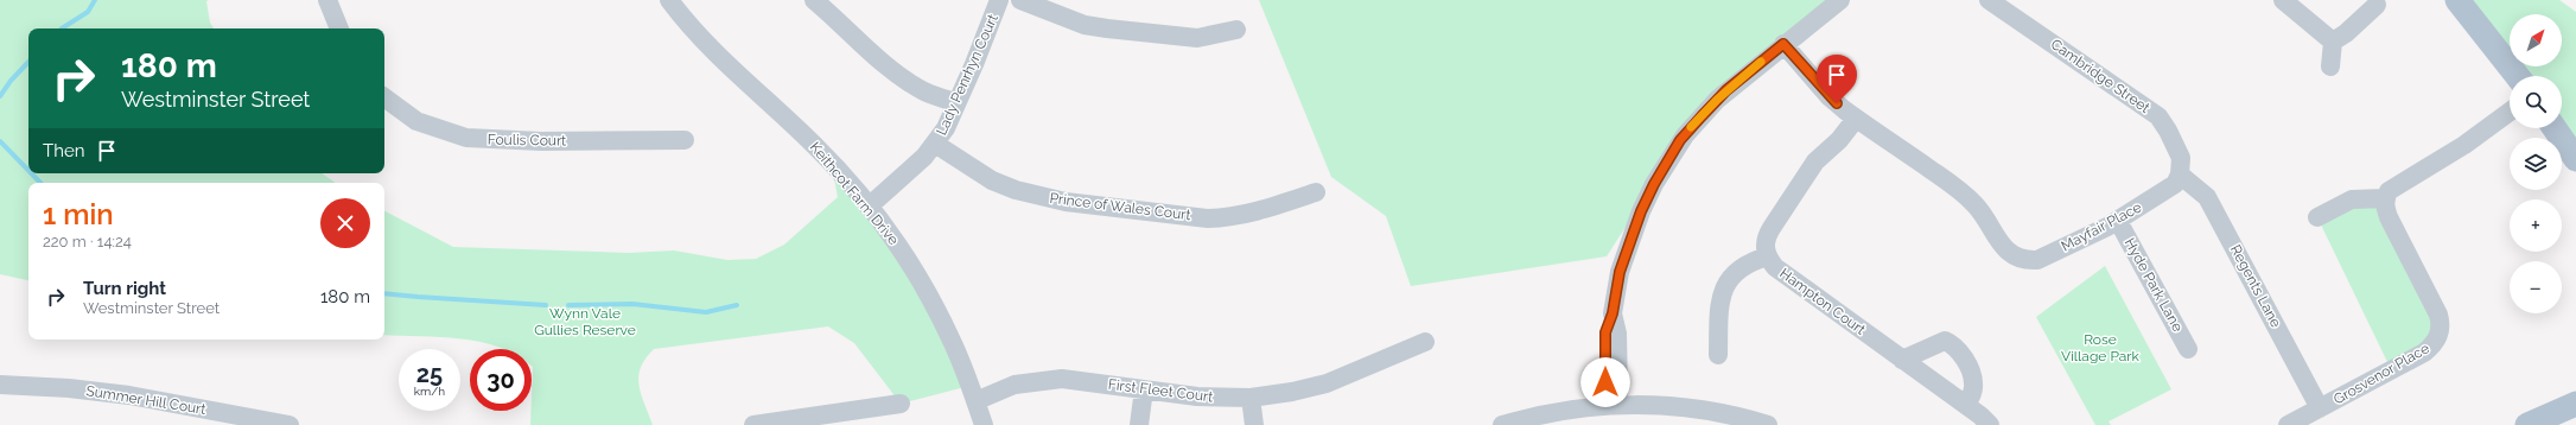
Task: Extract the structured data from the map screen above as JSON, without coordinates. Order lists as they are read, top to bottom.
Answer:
{
  "streets": {
    "street": [
      "Lady Penrhyn Court",
      "Cambridge Street",
      "Foulis Court",
      "Keithcot Farm Drive",
      "Prince of Wales Court",
      "Mayfair Place",
      "Hyde Park Lane",
      "Regents Lane",
      "Hampton Court",
      "Grosvenor Place",
      "First Fleet Court",
      "Summer Hill Court"
    ]
  },
  "crossings": [
    ["Lady Penrhyn Court", "Keithcot Farm Drive"],
    ["Lady Penrhyn Court", "Prince of Wales Court"],
    ["Cambridge Street", "Mayfair Place"],
    ["Cambridge Street", "Regents Lane"],
    ["Keithcot Farm Drive", "First Fleet Court"],
    ["Mayfair Place", "Hyde Park Lane"],
    ["Mayfair Place", "Regents Lane"],
    ["Mayfair Place", "Hampton Court"],
    ["Regents Lane", "Grosvenor Place"]
  ],
  "parks": ["Wynn Vale Gullies Reserve", "Rose Village Park"],
  "north": "top right",
  "page": {
    "map_buttons": ["+", "−"],
    "turn": ["180 m", "Westminster Street"],
    "then": "Then",
    "heading": ["1 min", "220 m · 14:24"],
    "list": [
      {
        "name": "Turn right",
        "note": "Westminster Street",
        "value": "180 m"
      }
    ],
    "speed": "25 km/h",
    "limit": "30"
  }
}
